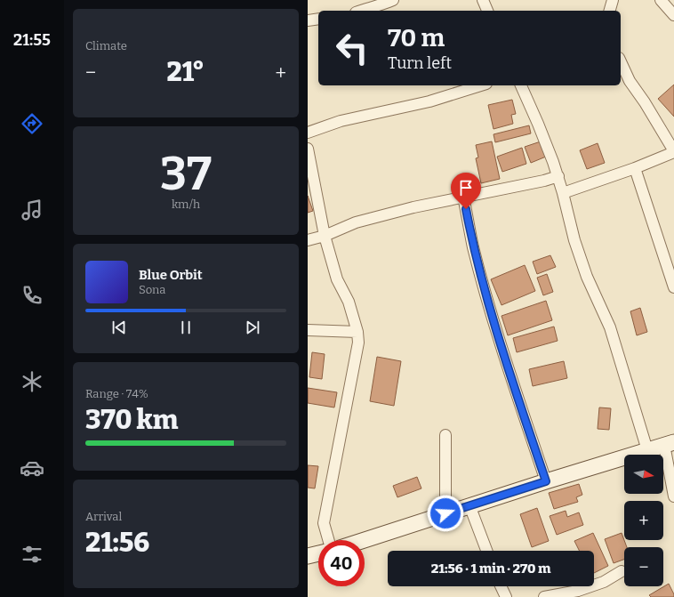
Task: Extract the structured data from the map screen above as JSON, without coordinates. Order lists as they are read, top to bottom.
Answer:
{
  "north": "right",
  "page": {
    "tabs": "21:55",
    "tile": [
      "Climate",
      ["37", "km/h"],
      ["Range · 74%", "370 km"],
      ["Arrival", "21:56"]
    ],
    "turn": ["70 m", "Turn left"],
    "heat": ["−", "21°", "+"],
    "song": ["Blue Orbit", "Sona"],
    "map_buttons": ["+", "−"],
    "limit": "40",
    "trip": "21:56 · 1 min · 270 m"
  }
}
